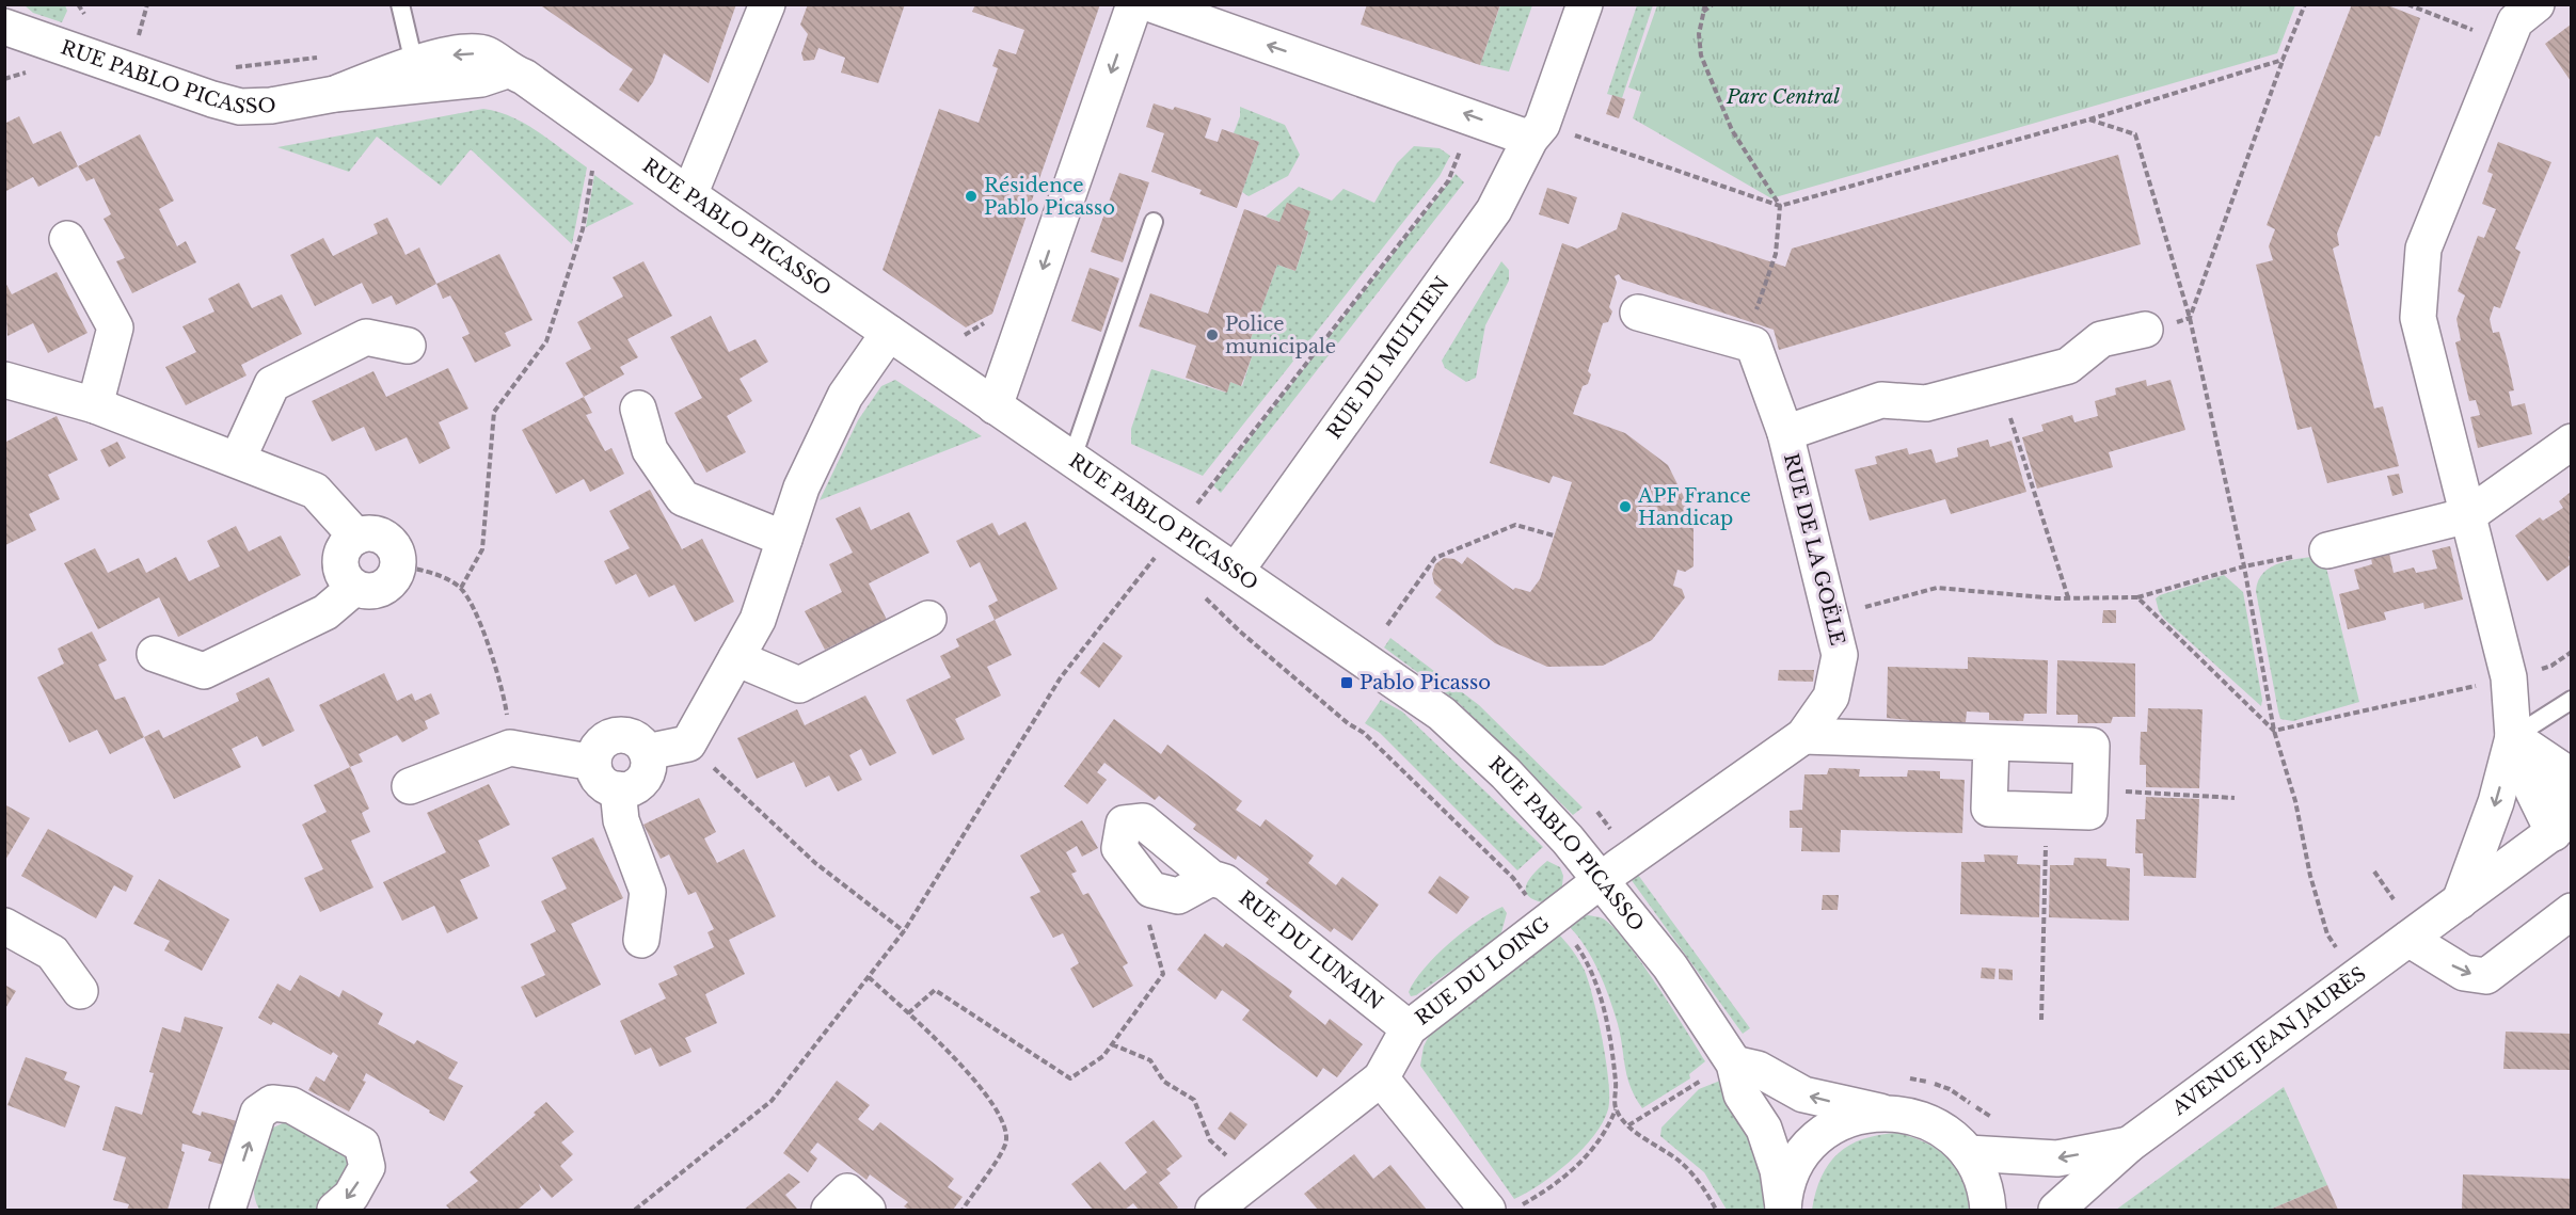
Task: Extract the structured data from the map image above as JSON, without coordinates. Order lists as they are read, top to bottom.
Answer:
{
  "streets": {
    "street": [
      "RUE PABLO PICASSO",
      "RUE DU MULTIEN",
      "RUE DE LA GOËLE",
      "RUE DU LUNAIN",
      "RUE DU LOING",
      "AVENUE JEAN JAURÈS"
    ]
  },
  "crossings": [
    ["RUE PABLO PICASSO", "RUE DU MULTIEN"],
    ["RUE PABLO PICASSO", "RUE DE LA GOËLE"],
    ["RUE PABLO PICASSO", "RUE DU LOING"],
    ["RUE DE LA GOËLE", "RUE DU LOING"],
    ["RUE DU LUNAIN", "RUE DU LOING"]
  ],
  "parks": ["Parc Central"],
  "places": {
    "other": ["Résidence Pablo Picasso", "Police municipale", "APF France Handicap"],
    "transit": ["Pablo Picasso"]
  }
}
